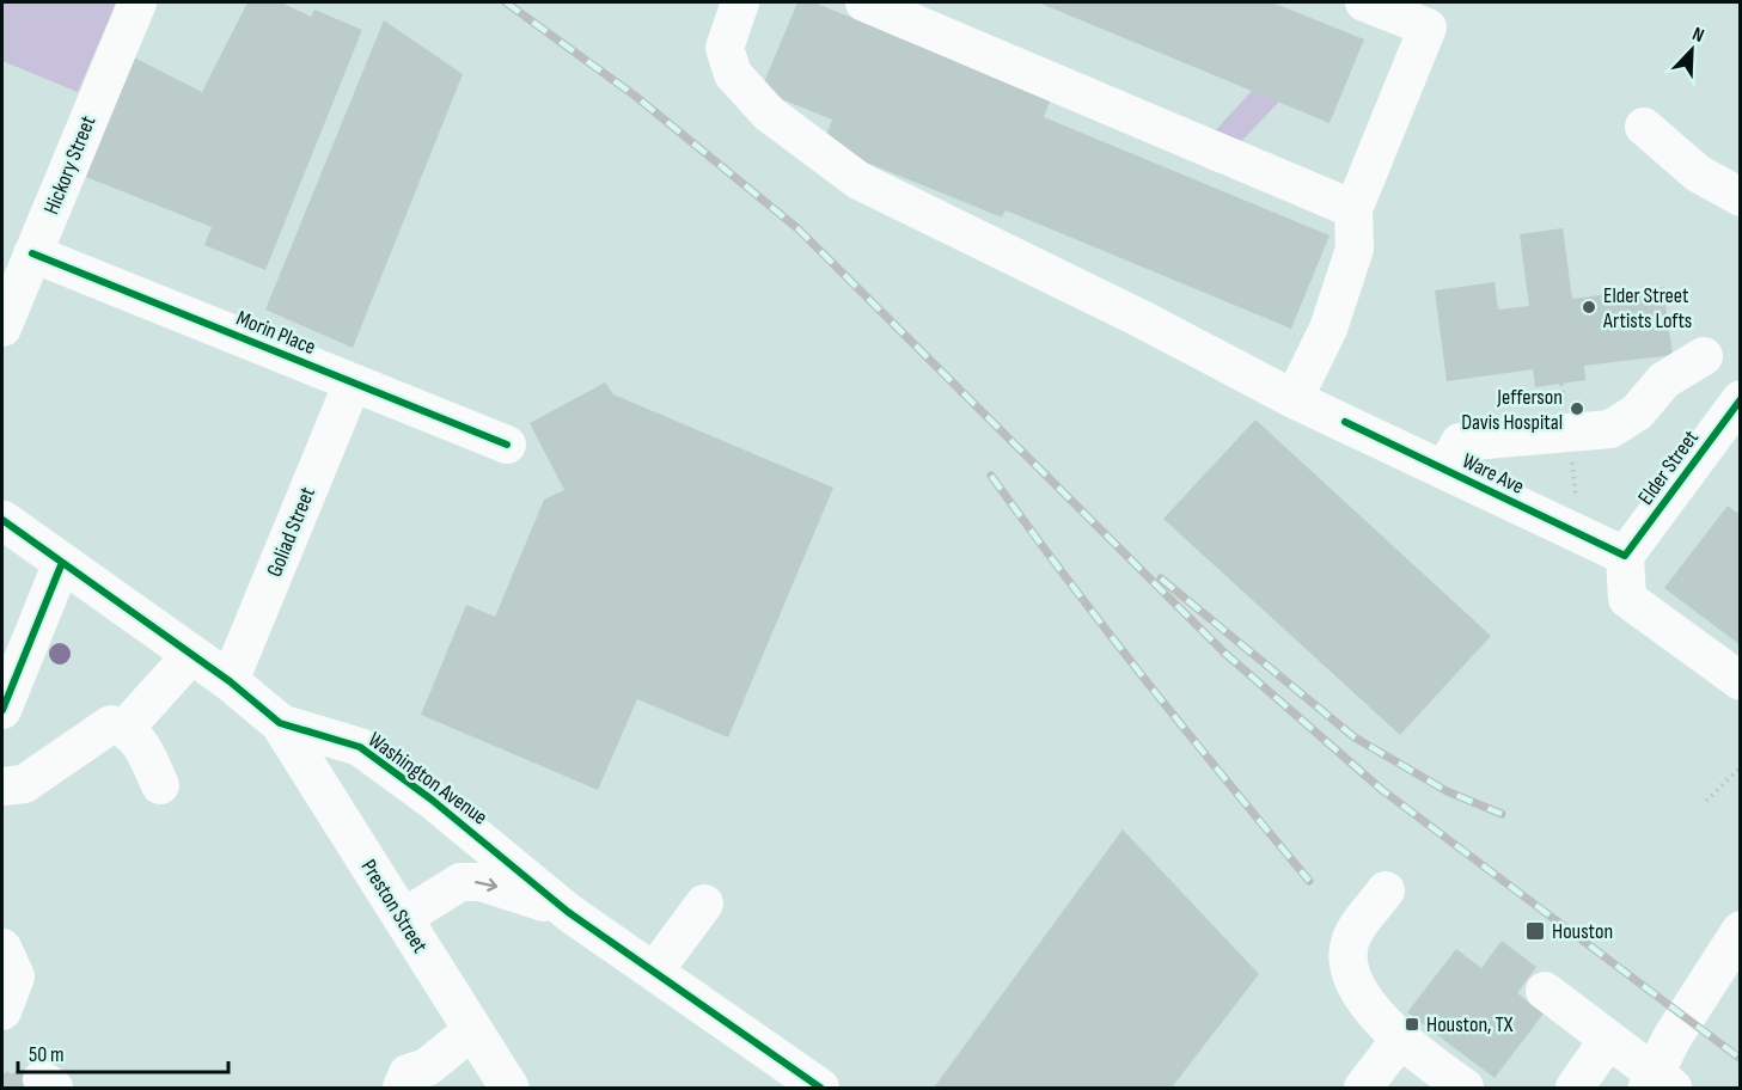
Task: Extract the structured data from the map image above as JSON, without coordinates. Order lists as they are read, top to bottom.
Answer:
{
  "streets": {
    "main road": ["Washington Avenue", "Preston Street"],
    "street": [
      "Hickory Street",
      "Morin Place",
      "Elder Street",
      "Ware Ave",
      "Goliad Street"
    ]
  },
  "crossings": [
    ["Hickory Street", "Morin Place"],
    ["Morin Place", "Goliad Street"],
    ["Elder Street", "Ware Ave"],
    ["Goliad Street", "Washington Avenue"],
    ["Washington Avenue", "Preston Street"]
  ],
  "places": {
    "other": ["Elder Street Artists Lofts", "Jefferson Davis Hospital"],
    "transit": ["Houston", "Houston, TX"]
  },
  "scale_bar": "50 m",
  "north": "top right"
}
